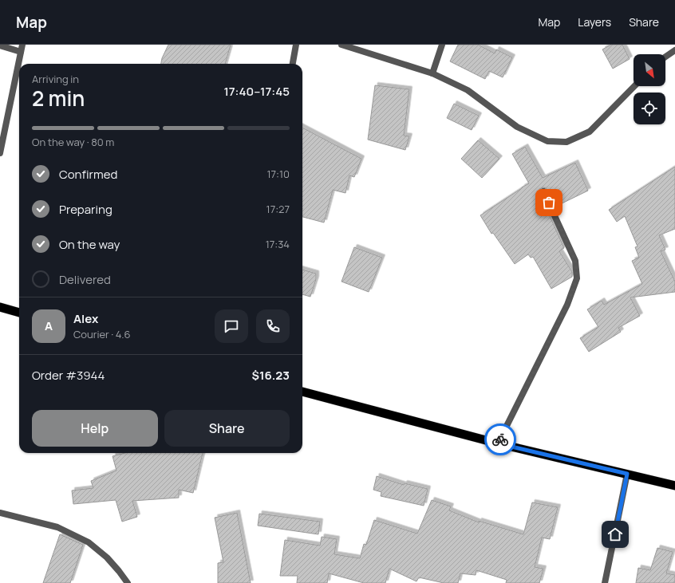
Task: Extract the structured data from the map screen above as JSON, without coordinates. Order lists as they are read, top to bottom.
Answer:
{
  "north": "bottom right",
  "page": {
    "header": "Map",
    "nav": ["Map", "Layers", "Share"],
    "heading": ["2 min", "Arriving in", "17:40–17:45"],
    "panel": [
      "Alex",
      "Courier · 4.6",
      "Order #3944",
      "$16.23"
    ],
    "bar": "On the way · 80 m",
    "list": [
      ["Confirmed", "17:10"],
      ["Preparing", "17:27"],
      ["On the way", "17:34"],
      "Delivered"
    ],
    "round": "A",
    "buttons": ["Help", "Share"]
  }
}
